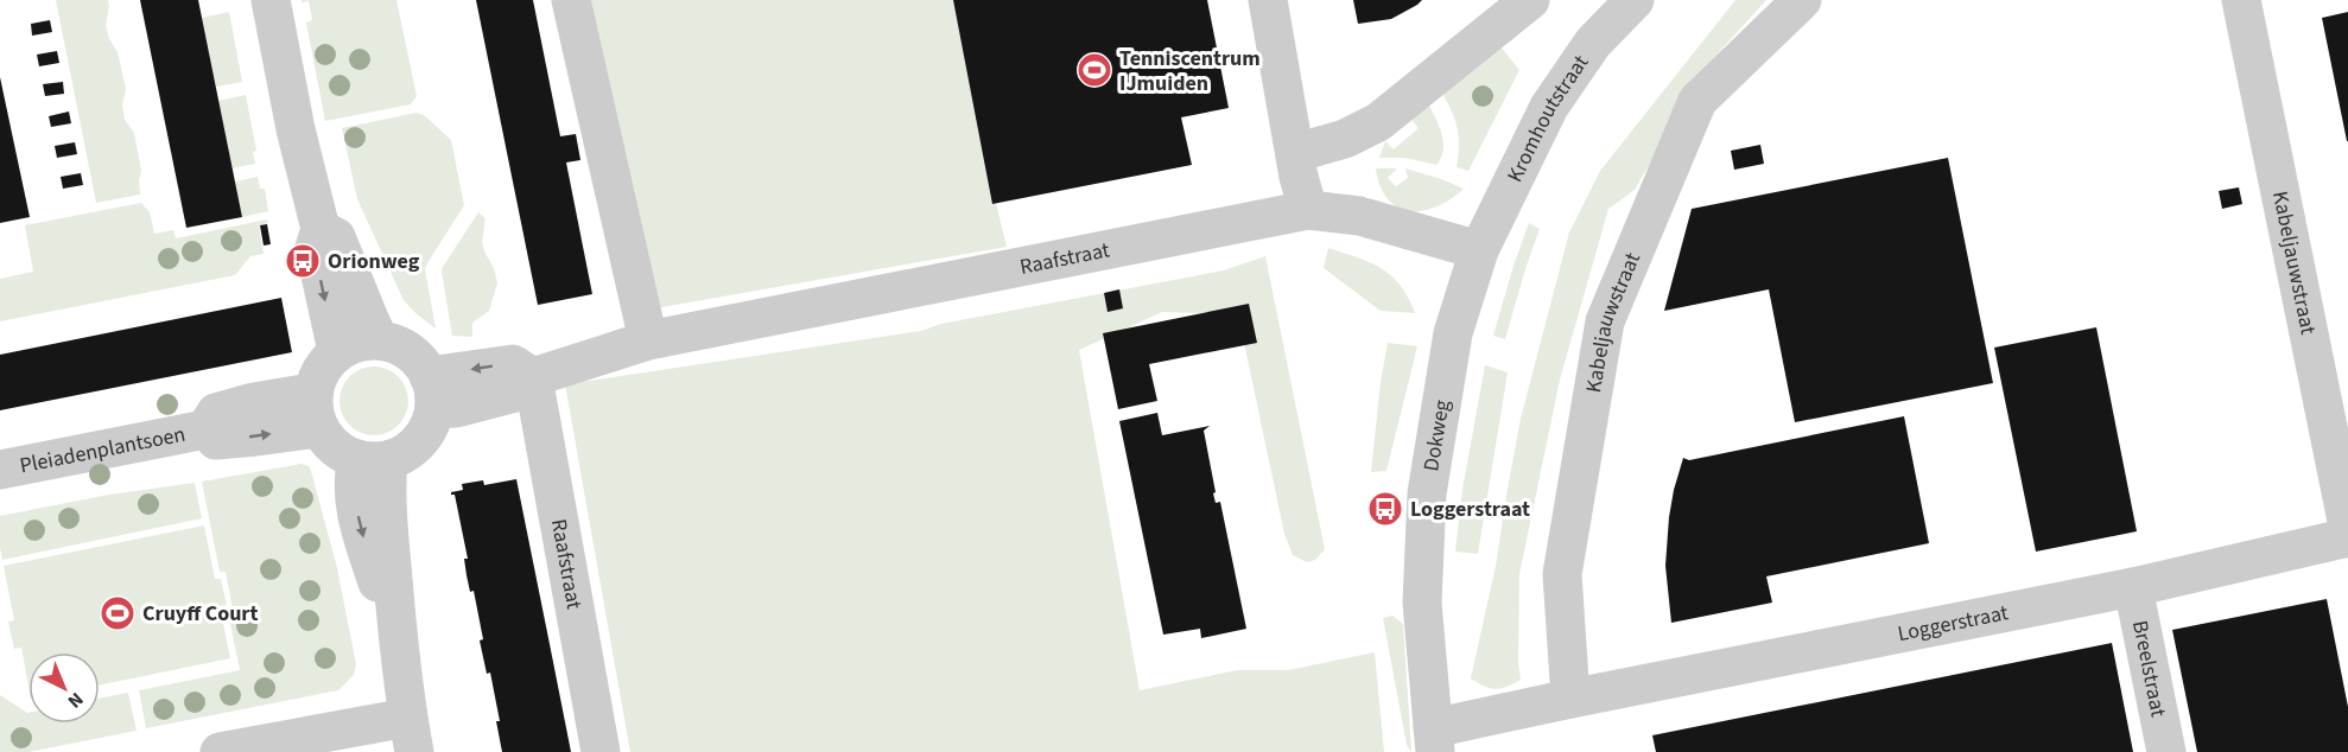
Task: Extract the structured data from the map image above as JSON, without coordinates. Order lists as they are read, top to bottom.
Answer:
{
  "streets": {
    "street": [
      "Kromhoutstraat",
      "Raafstraat",
      "Kabeljauwstraat",
      "Dokweg",
      "Pleiadenplantsoen",
      "Loggerstraat",
      "Breelstraat"
    ]
  },
  "crossings": [
    ["Kromhoutstraat", "Raafstraat"],
    ["Kromhoutstraat", "Dokweg"],
    ["Raafstraat", "Dokweg"],
    ["Kabeljauwstraat", "Loggerstraat"],
    ["Dokweg", "Loggerstraat"],
    ["Loggerstraat", "Breelstraat"]
  ],
  "places": {
    "sports": ["Tenniscentrum IJmuiden", "Cruyff Court"],
    "bus stop": ["Orionweg", "Loggerstraat"]
  },
  "north": "bottom right"
}
